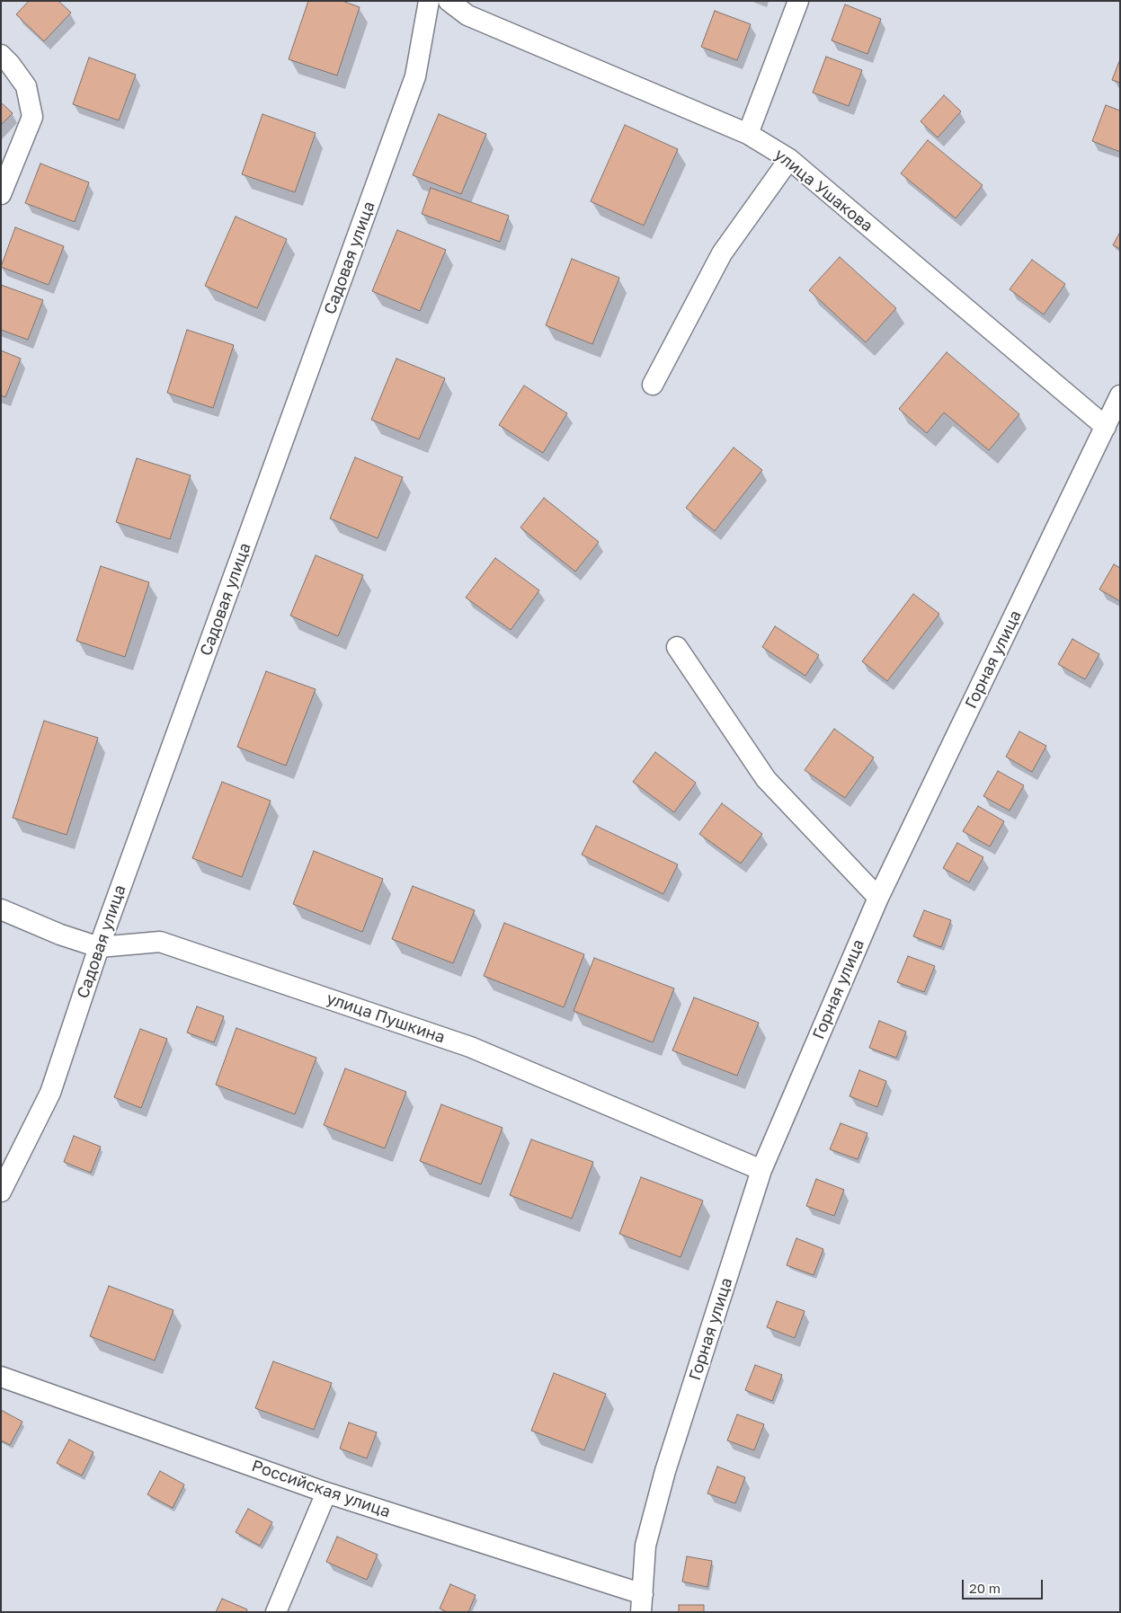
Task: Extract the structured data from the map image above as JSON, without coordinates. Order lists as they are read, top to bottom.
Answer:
{
  "streets": {
    "street": [
      "улица Ушакова",
      "Садовая улица",
      "Горная улица",
      "улица Пушкина",
      "Российская улица"
    ]
  },
  "crossings": [
    ["улица Ушакова", "Горная улица"],
    ["Садовая улица", "улица Пушкина"],
    ["Горная улица", "улица Пушкина"],
    ["Горная улица", "Российская улица"]
  ],
  "scale_bar": "20 m"
}
